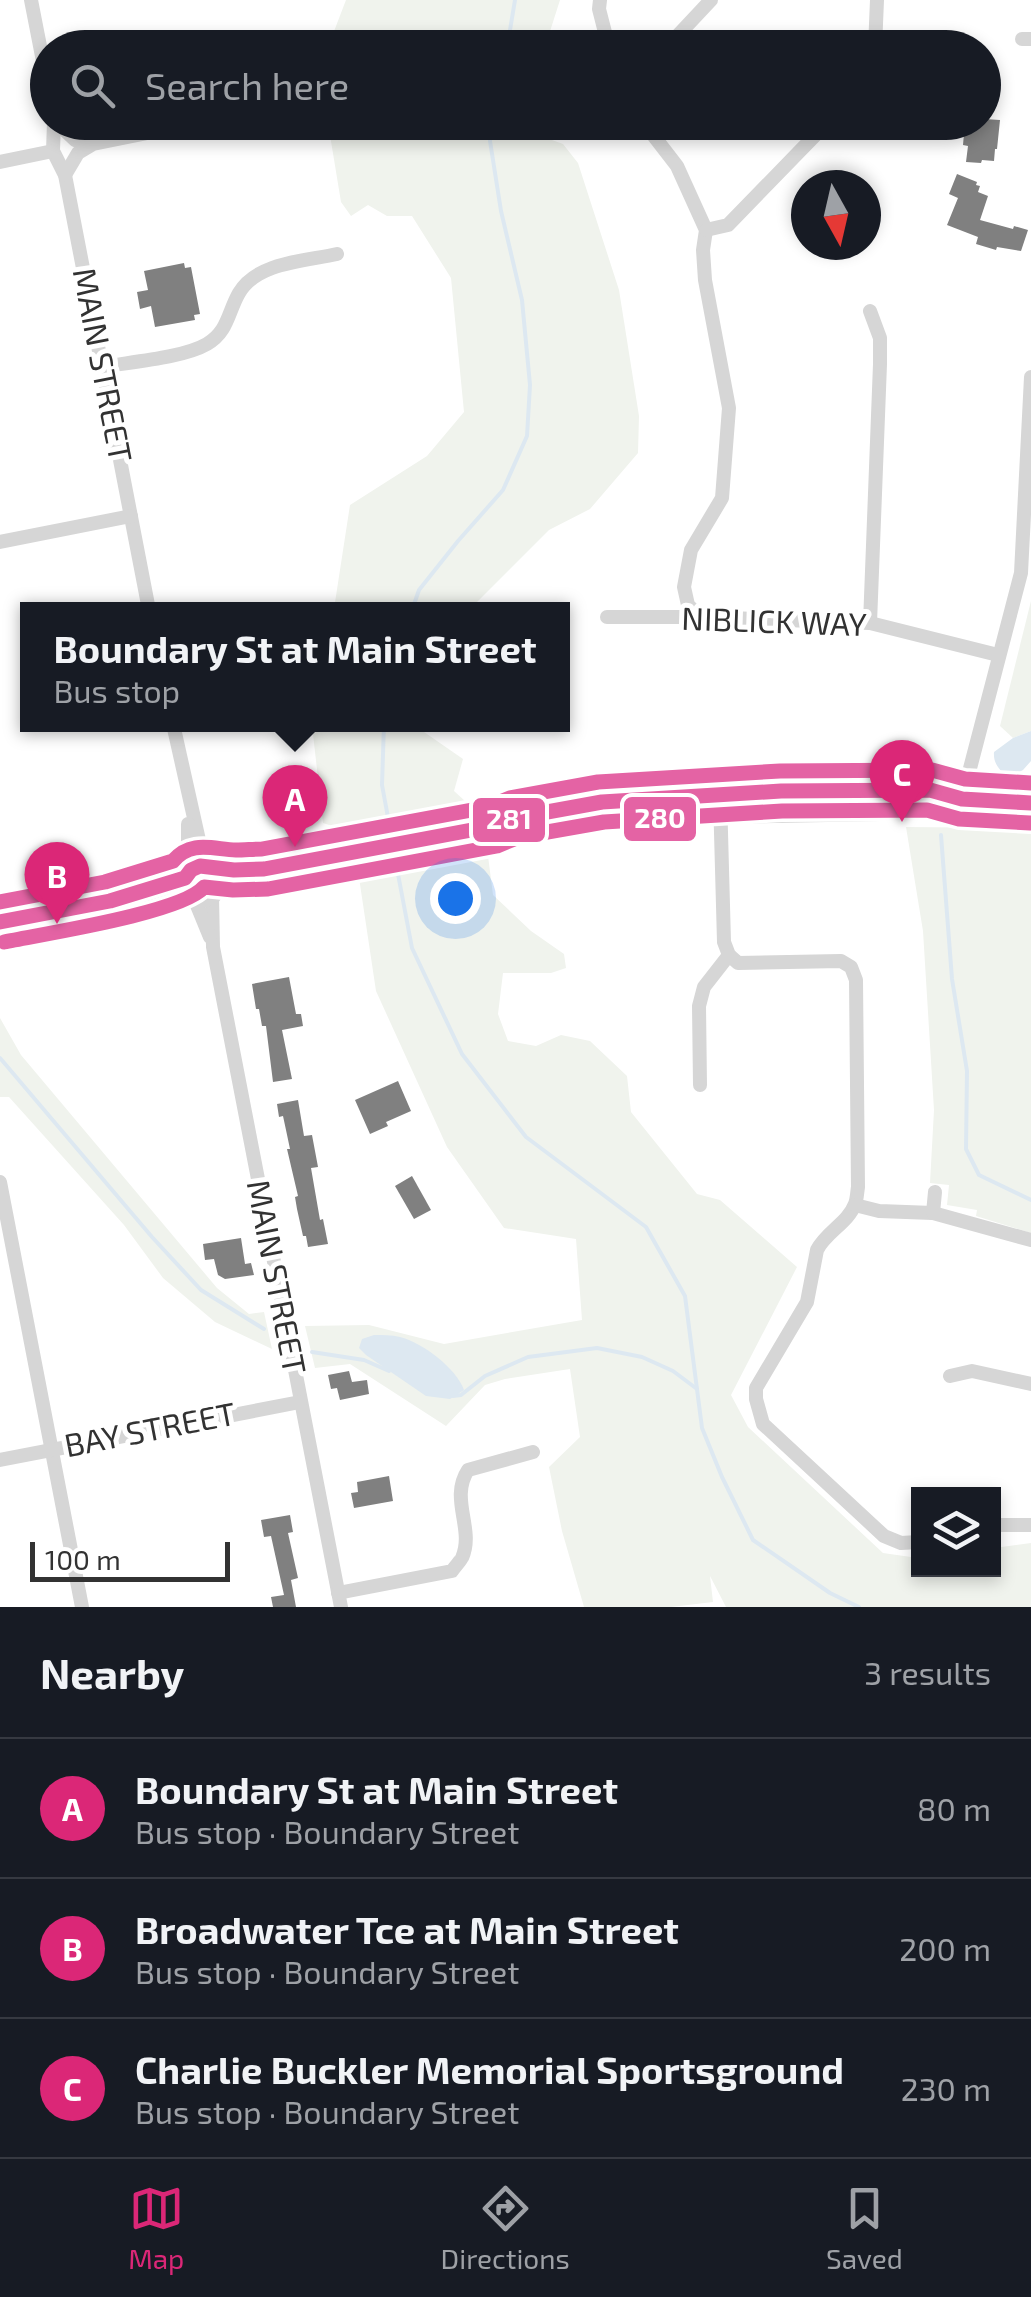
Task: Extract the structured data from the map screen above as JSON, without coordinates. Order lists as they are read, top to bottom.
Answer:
{
  "streets": {
    "street": ["MAIN STREET", "NIBLICK WAY", "BAY STREET"]
  },
  "crossings": [
    ["MAIN STREET", "BAY STREET"]
  ],
  "lines": ["transit line 281", "transit line 280"],
  "scale_bar": "100 m",
  "north": "bottom",
  "page": {
    "search": "Search here",
    "popup": ["Boundary St at Main Street", "Bus stop"],
    "pins": ["C", "A", "B"],
    "scale": "100 m",
    "heading": ["Nearby", "3 results"],
    "list": [
      {
        "mark": "A",
        "name": "Boundary St at Main Street",
        "note": "Bus stop · Boundary Street",
        "value": "80 m"
      },
      {
        "mark": "B",
        "name": "Broadwater Tce at Main Street",
        "note": "Bus stop · Boundary Street",
        "value": "200 m"
      },
      {
        "mark": "C",
        "name": "Charlie Buckler Memorial Sportsground",
        "note": "Bus stop · Boundary Street",
        "value": "230 m"
      }
    ],
    "nav": ["Map", "Directions", "Saved"]
  }
}
